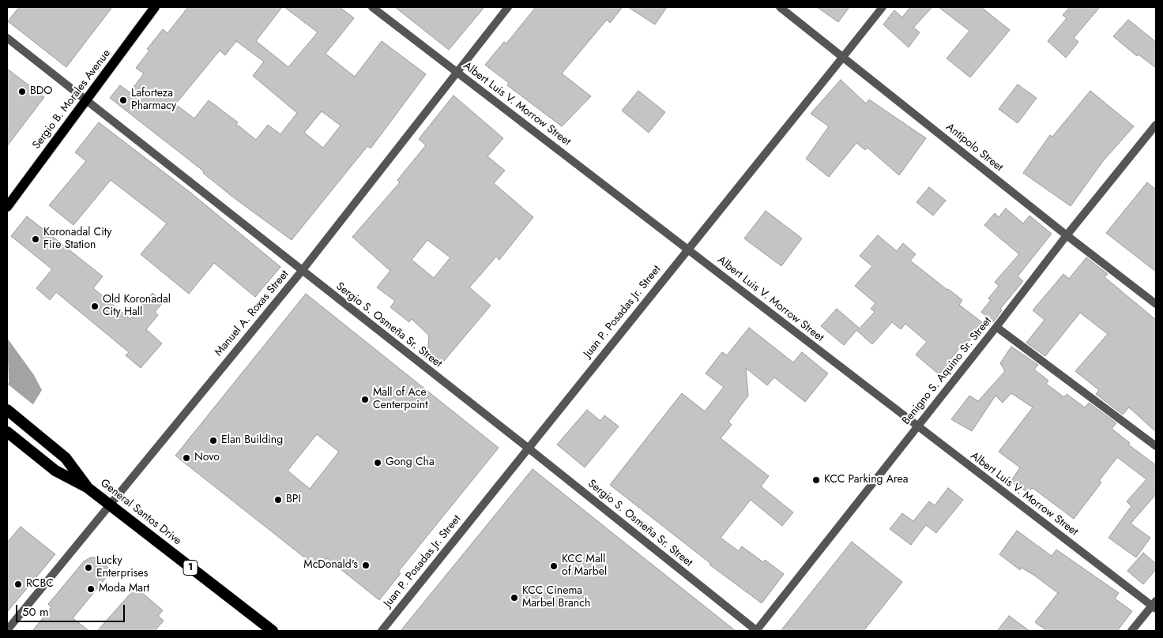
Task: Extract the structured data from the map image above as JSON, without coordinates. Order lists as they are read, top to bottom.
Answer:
{
  "streets": {
    "highway": ["General Santos Drive", "1"],
    "main road": ["Sergio B. Morales Avenue"],
    "street": [
      "Albert Luis V. Morrow Street",
      "Antipolo Street",
      "Juan P. Posadas Jr. Street",
      "Manuel A. Roxas Street",
      "Sergio S. Osmeña Sr. Street",
      "Benigno S. Aquino Sr. Street"
    ]
  },
  "crossings": [
    ["Sergio B. Morales Avenue", "Sergio S. Osmeña Sr. Street"],
    ["Albert Luis V. Morrow Street", "Juan P. Posadas Jr. Street"],
    ["Albert Luis V. Morrow Street", "Manuel A. Roxas Street"],
    ["Albert Luis V. Morrow Street", "Benigno S. Aquino Sr. Street"],
    ["Antipolo Street", "Juan P. Posadas Jr. Street"],
    ["Antipolo Street", "Benigno S. Aquino Sr. Street"],
    ["Juan P. Posadas Jr. Street", "Sergio S. Osmeña Sr. Street"],
    ["Manuel A. Roxas Street", "Sergio S. Osmeña Sr. Street"],
    ["Manuel A. Roxas Street", "General Santos Drive"],
    ["Sergio S. Osmeña Sr. Street", "Benigno S. Aquino Sr. Street"]
  ],
  "places": [
    "BDO",
    "Laforteza Pharmacy",
    "Koronadal City Fire Station",
    "Old Koronadal City Hall",
    "Mall of Ace Centerpoint",
    "Elan Building",
    "Novo",
    "Gong Cha",
    "KCC Parking Area",
    "BPI",
    "McDonald's",
    "KCC Mall of Marbel",
    "Lucky Enterprises",
    "RCBC",
    "Moda Mart",
    "KCC Cinema Marbel Branch"
  ],
  "scale_bar": "50 m"
}
